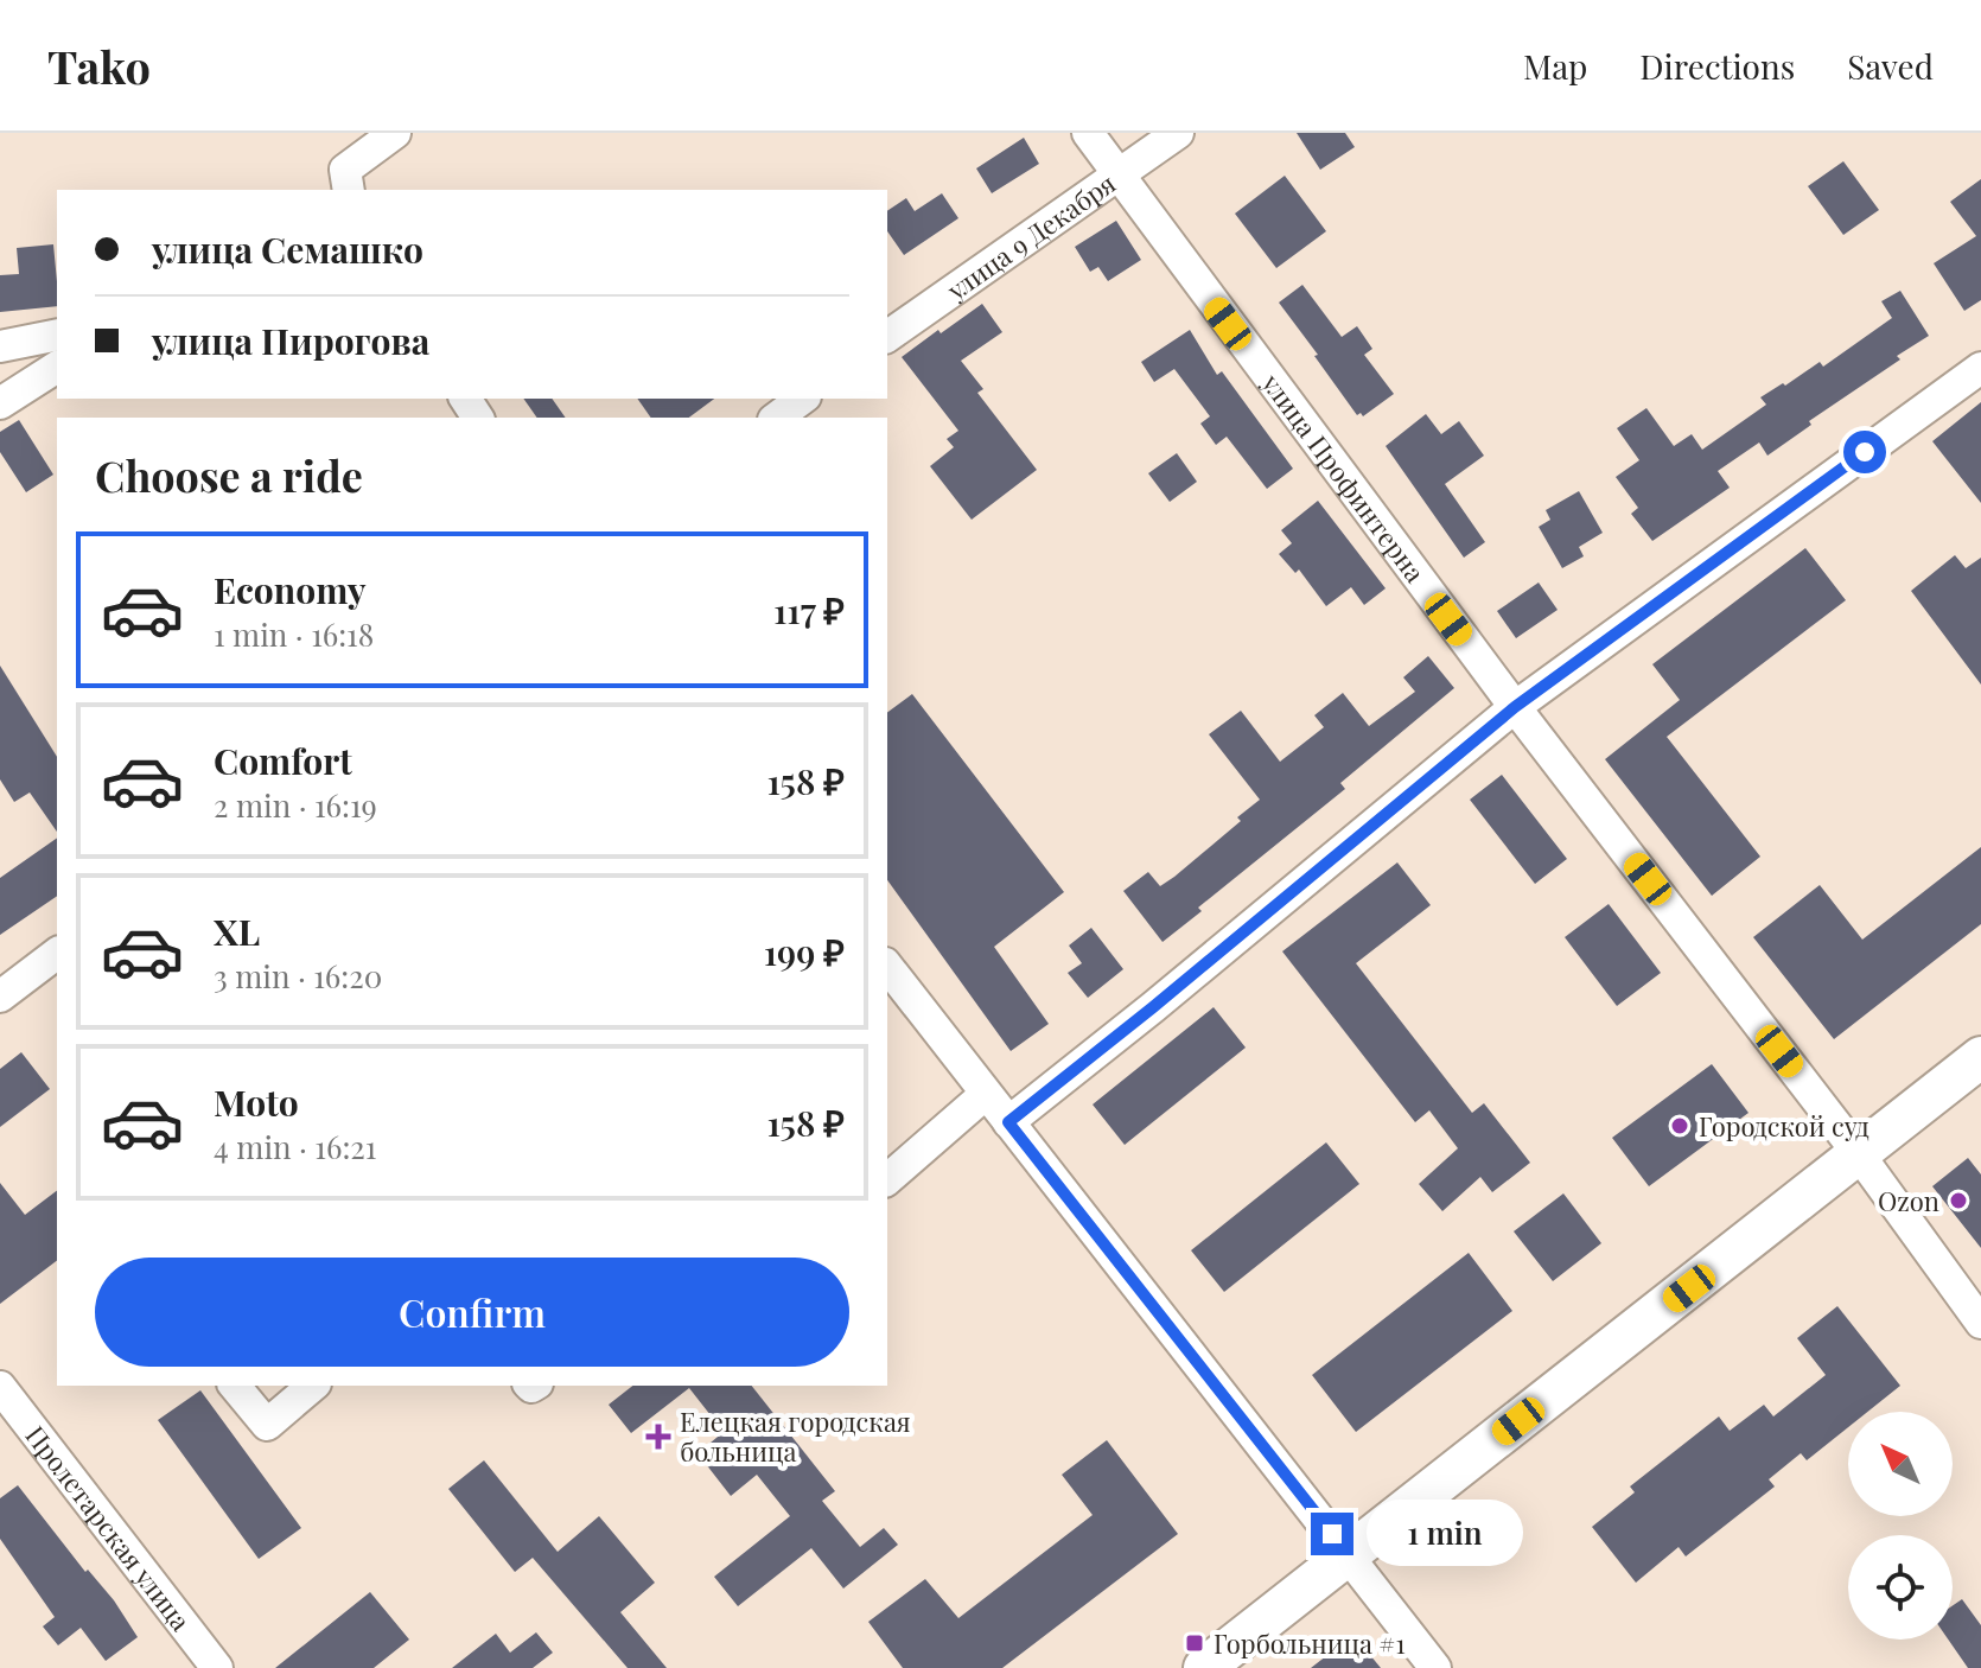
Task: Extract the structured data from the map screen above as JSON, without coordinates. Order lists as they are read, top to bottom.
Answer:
{
  "streets": {
    "street": ["улица 9 Декабря", "улица Профинтерна", "Пролетарская улица"]
  },
  "crossings": [
    ["улица 9 Декабря", "улица Профинтерна"]
  ],
  "places": {
    "other": ["Городской суд", "Ozon"],
    "health": ["Елецкая городская больница"],
    "transit": ["Горбольница #1"]
  },
  "north": "top left",
  "page": {
    "header": "Tako",
    "nav": ["Map", "Directions", "Saved"],
    "banner": ["улица Семашко", "улица Пирогова"],
    "heading": "Choose a ride",
    "list": [
      {
        "name": "Economy",
        "note": "1 min · 16:18",
        "value": "117 ₽"
      },
      {
        "name": "Comfort",
        "note": "2 min · 16:19",
        "value": "158 ₽"
      },
      {
        "name": "XL",
        "note": "3 min · 16:20",
        "value": "199 ₽"
      },
      {
        "name": "Moto",
        "note": "4 min · 16:21",
        "value": "158 ₽"
      }
    ],
    "buttons": "Confirm",
    "bubble": "1 min"
  }
}
